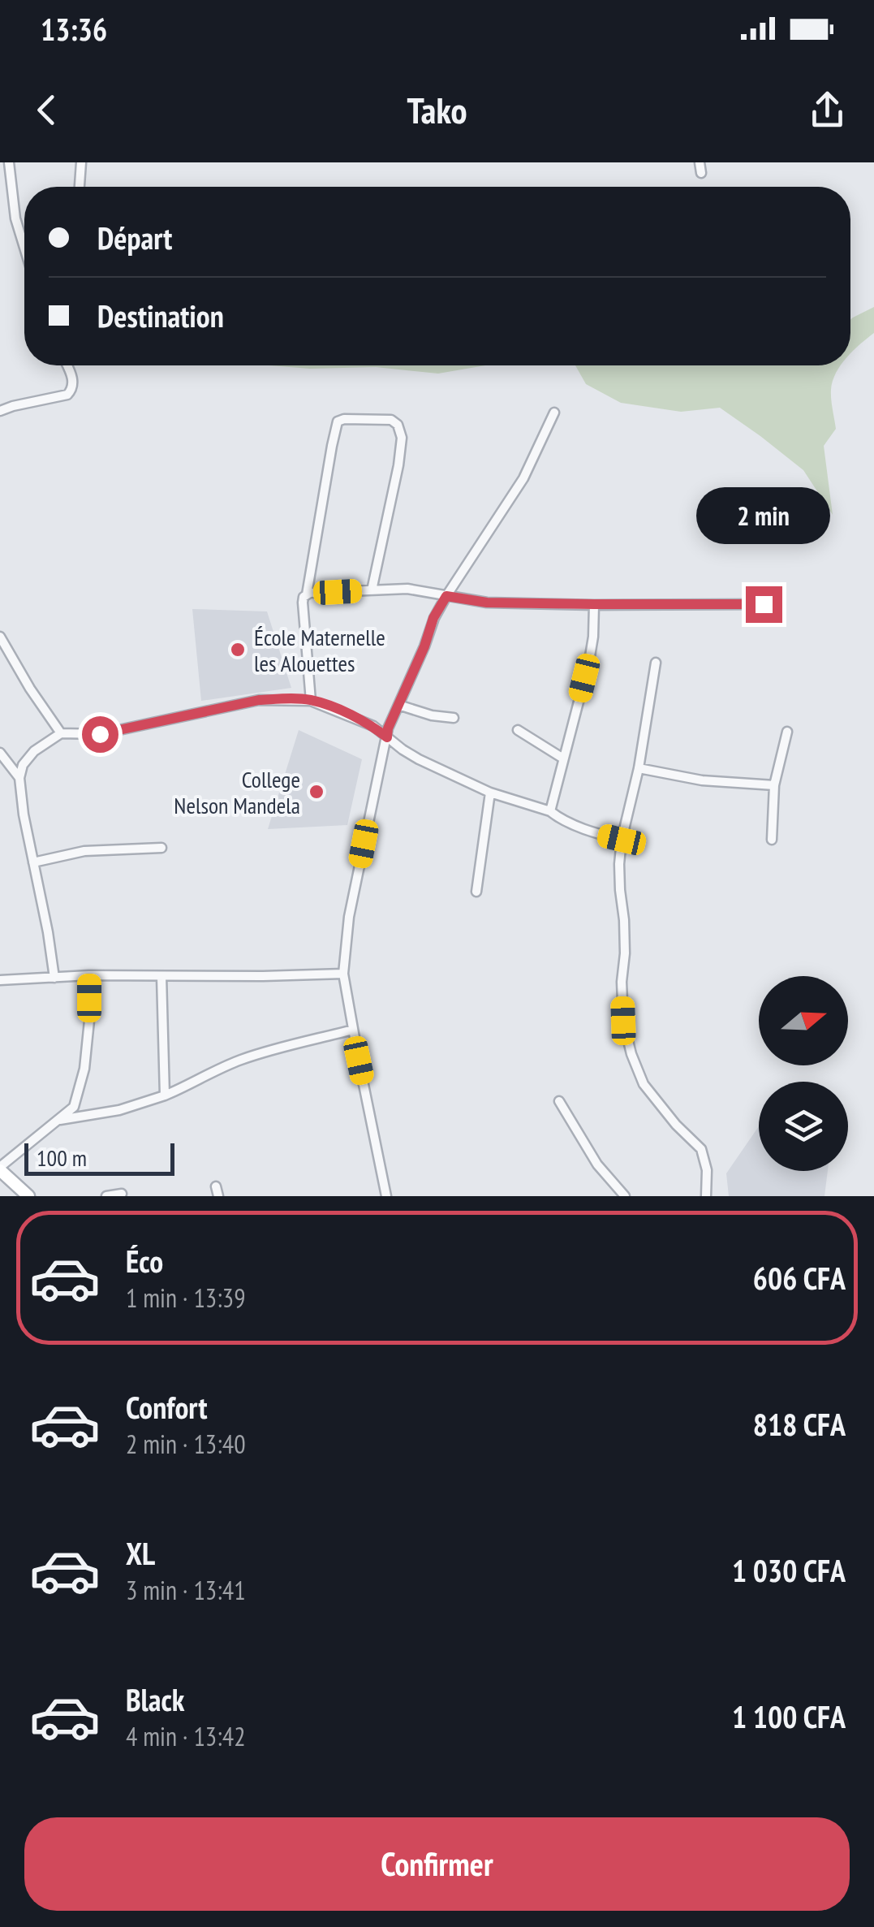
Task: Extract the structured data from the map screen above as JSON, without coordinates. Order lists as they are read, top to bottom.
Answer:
{
  "places": ["École Maternelle les Alouettes", "College Nelson Mandela"],
  "scale_bar": "100 m",
  "north": "right",
  "page": {
    "status": "13:36",
    "header": "Tako",
    "banner": ["Départ", "Destination"],
    "bubble": "2 min",
    "scale": "100 m",
    "list": [
      {
        "name": "Éco",
        "note": "1 min · 13:39",
        "value": "606 CFA"
      },
      {
        "name": "Confort",
        "note": "2 min · 13:40",
        "value": "818 CFA"
      },
      {
        "name": "XL",
        "note": "3 min · 13:41",
        "value": "1 030 CFA"
      },
      {
        "name": "Black",
        "note": "4 min · 13:42",
        "value": "1 100 CFA"
      }
    ],
    "buttons": "Confirmer"
  }
}
